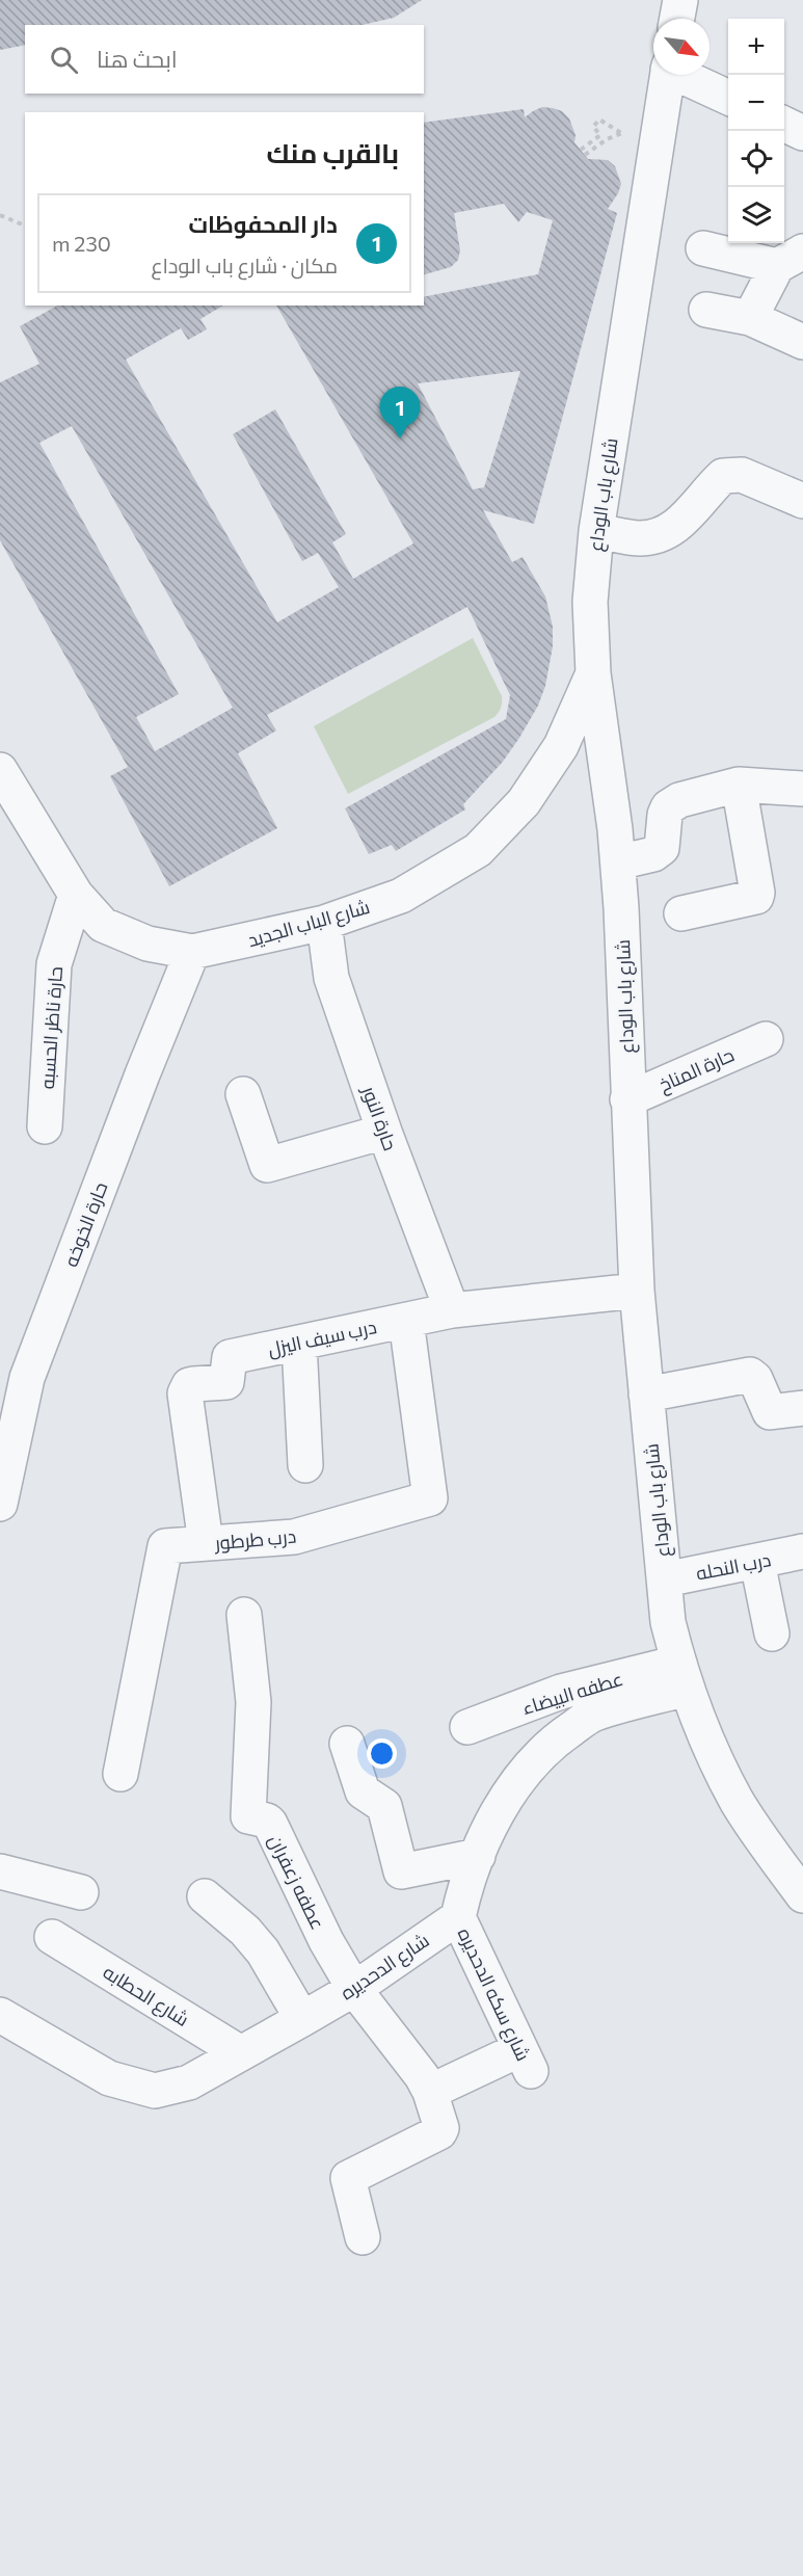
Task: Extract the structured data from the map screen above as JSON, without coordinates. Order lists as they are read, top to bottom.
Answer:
{
  "streets": {
    "street": [
      "شارع باب الوداع",
      "شارع الباب الجديد",
      "حارة ناظر الحسبه",
      "حارة المناخ",
      "حارة النور",
      "حارة الخوخه",
      "درب سيف اليزل",
      "درب طرطور",
      "درب النحله",
      "عطفه البيضاء",
      "عطفه زعفران",
      "شارع الدحديره",
      "شارع سكه الدحديره",
      "شارع الحطابه"
    ]
  },
  "crossings": [
    ["شارع باب الوداع", "شارع الباب الجديد"],
    ["شارع باب الوداع", "حارة المناخ"],
    ["شارع باب الوداع", "درب سيف اليزل"],
    ["شارع باب الوداع", "درب النحله"],
    ["شارع باب الوداع", "عطفه البيضاء"],
    ["شارع الباب الجديد", "حارة ناظر الحسبه"],
    ["شارع الباب الجديد", "حارة النور"],
    ["شارع الباب الجديد", "حارة الخوخه"],
    ["حارة النور", "درب سيف اليزل"],
    ["درب سيف اليزل", "درب طرطور"],
    ["عطفه زعفران", "شارع الدحديره"],
    ["عطفه زعفران", "شارع سكه الدحديره"],
    ["شارع الدحديره", "شارع سكه الدحديره"],
    ["شارع الدحديره", "شارع الحطابه"]
  ],
  "north": "bottom right",
  "page": {
    "map_buttons": ["+", "−"],
    "search": "ابحث هنا",
    "heading": "بالقرب منك",
    "list": [
      {
        "mark": "1",
        "name": "دار المحفوظات",
        "note": "مكان · شارع باب الوداع",
        "value": "230 m"
      }
    ],
    "pins": "1"
  }
}
